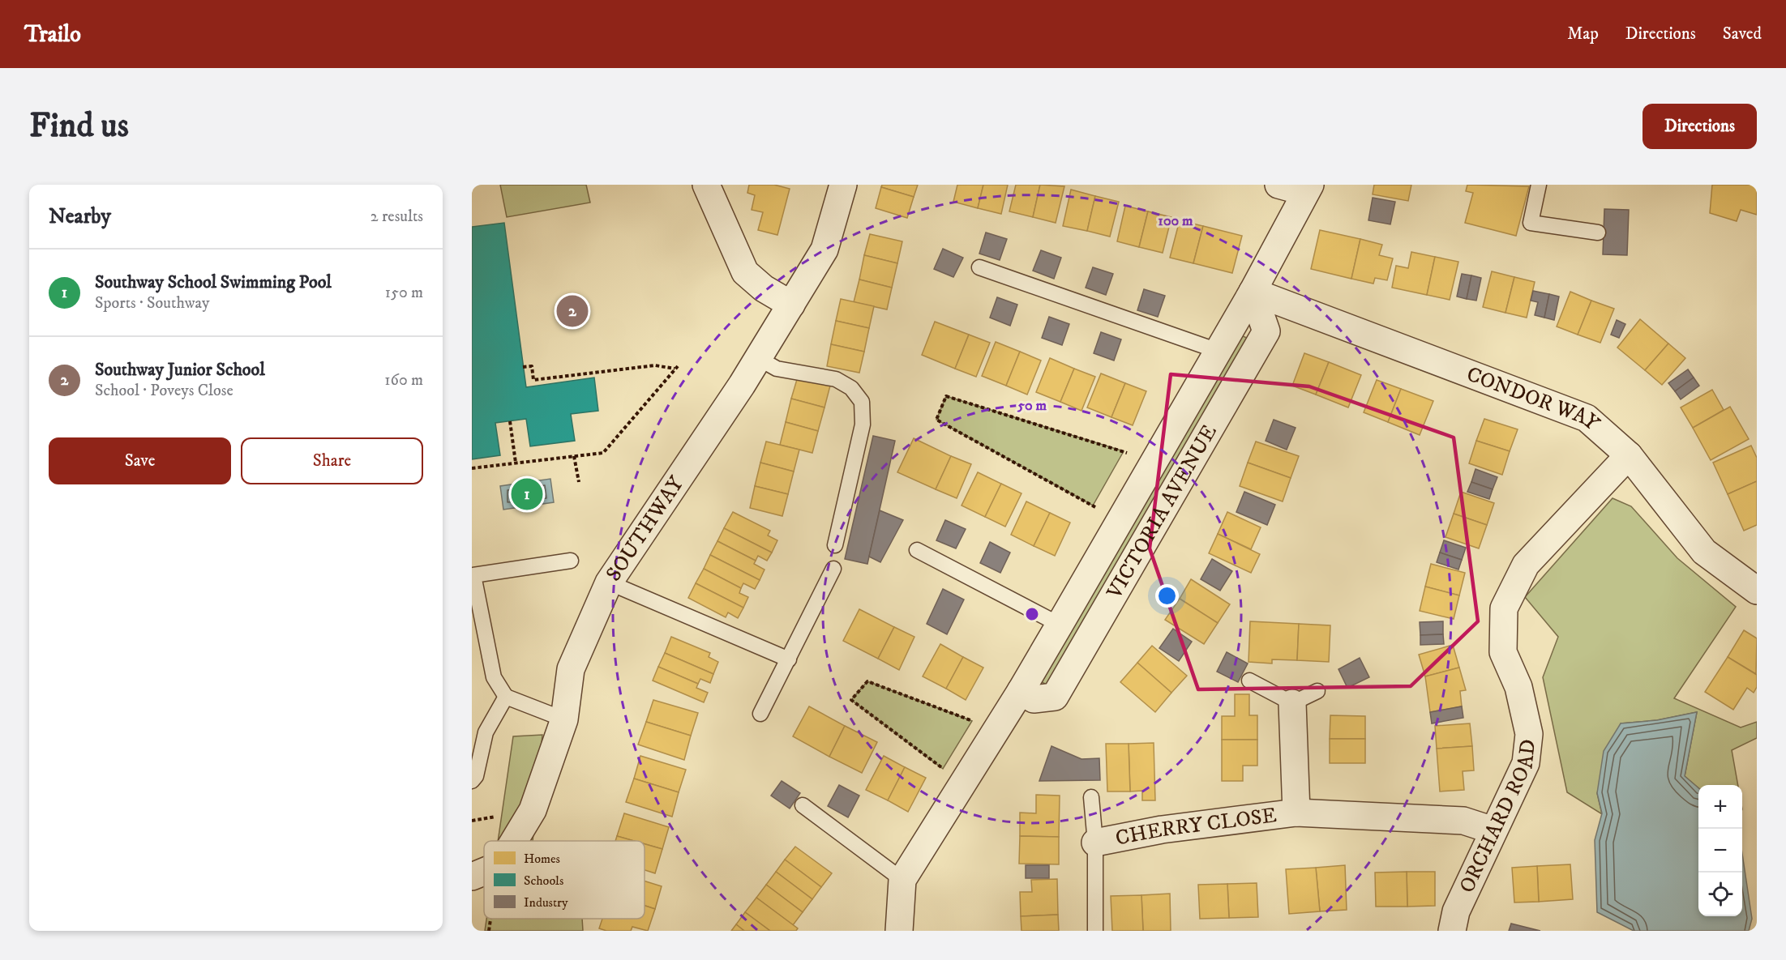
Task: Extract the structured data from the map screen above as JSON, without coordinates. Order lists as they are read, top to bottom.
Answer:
{
  "streets": {
    "street": [
      "CONDOR WAY",
      "VICTORIA AVENUE",
      "SOUTHWAY",
      "ORCHARD ROAD",
      "CHERRY CLOSE"
    ]
  },
  "crossings": [
    ["CONDOR WAY", "VICTORIA AVENUE"],
    ["CONDOR WAY", "ORCHARD ROAD"],
    ["ORCHARD ROAD", "CHERRY CLOSE"]
  ],
  "legend": ["Homes", "Schools", "Industry"],
  "page": {
    "header": "Trailo",
    "nav": ["Map", "Directions", "Saved"],
    "buttons": [
      "Directions",
      ["Save", "Share"]
    ],
    "title": "Find us",
    "heading": ["Nearby", "2 results"],
    "list": [
      {
        "mark": "1",
        "name": "Southway School Swimming Pool",
        "note": "Sports · Southway",
        "value": "150 m"
      },
      {
        "mark": "2",
        "name": "Southway Junior School",
        "note": "School · Poveys Close",
        "value": "160 m"
      }
    ],
    "pins": ["2", "1"],
    "map_buttons": ["+", "−"]
  },
  "rings": ["100 m", "50 m"]
}
